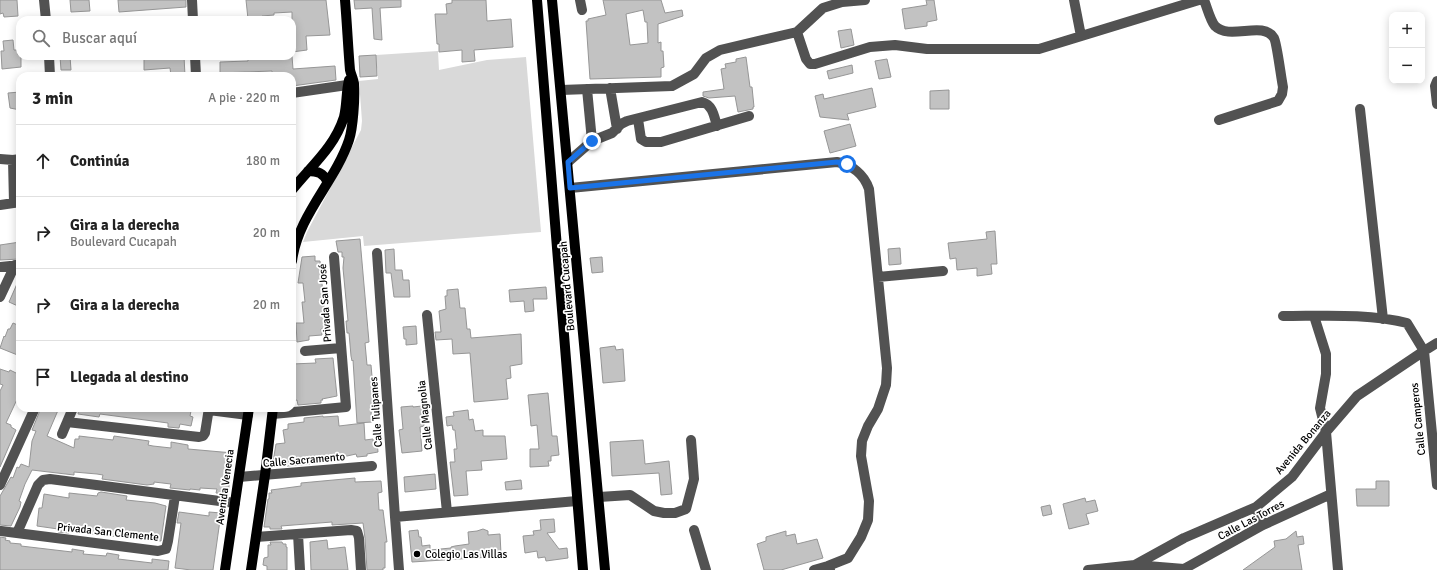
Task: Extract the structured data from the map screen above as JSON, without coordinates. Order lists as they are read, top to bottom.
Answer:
{
  "streets": {
    "main road": ["Boulevard Cucapah", "Avenida Venecia"],
    "street": [
      "Privada San José",
      "Calle Tulipanes",
      "Calle Magnolia",
      "Calle Camperos",
      "Avenida Bonanza",
      "Calle Sacramento",
      "Calle Las Torres",
      "Privada San Clemente"
    ]
  },
  "crossings": [
    ["Calle Camperos", "Avenida Bonanza"],
    ["Calle Sacramento", "Avenida Venecia"]
  ],
  "places": ["Colegio Las Villas"],
  "page": {
    "map_buttons": ["+", "−"],
    "search": "Buscar aquí",
    "heading": ["3 min", "A pie · 220 m"],
    "list": [
      ["Continúa", "180 m"],
      ["Gira a la derecha", "Boulevard Cucapah", "20 m"],
      ["Gira a la derecha", "20 m"],
      "Llegada al destino"
    ]
  }
}
